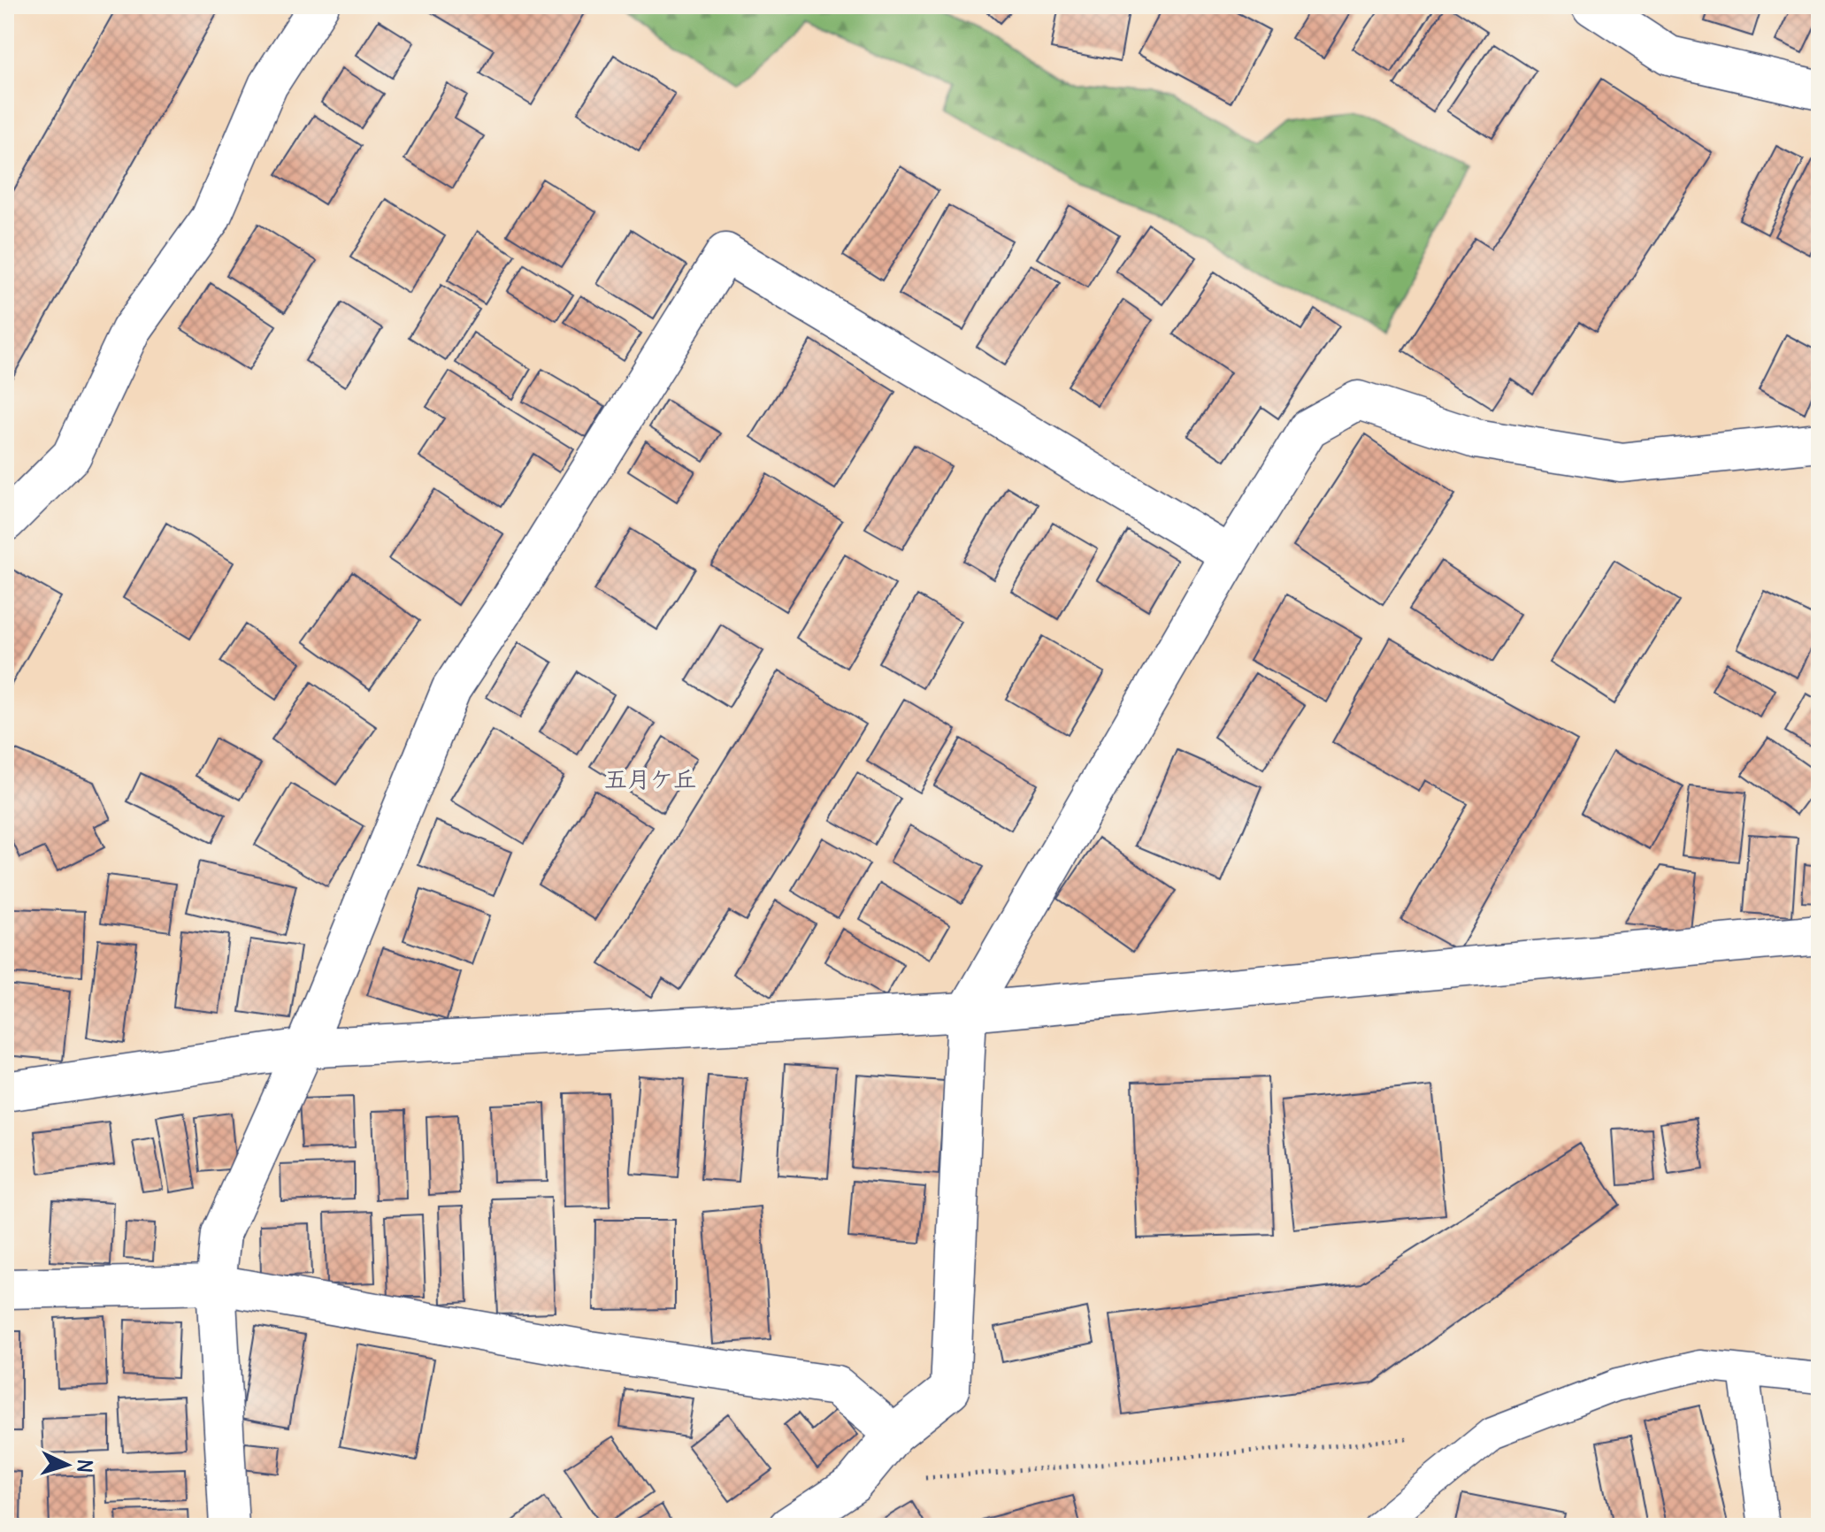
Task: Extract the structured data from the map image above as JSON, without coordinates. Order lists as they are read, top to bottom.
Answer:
{
  "districts": ["五月ケ丘"],
  "north": "right"
}
